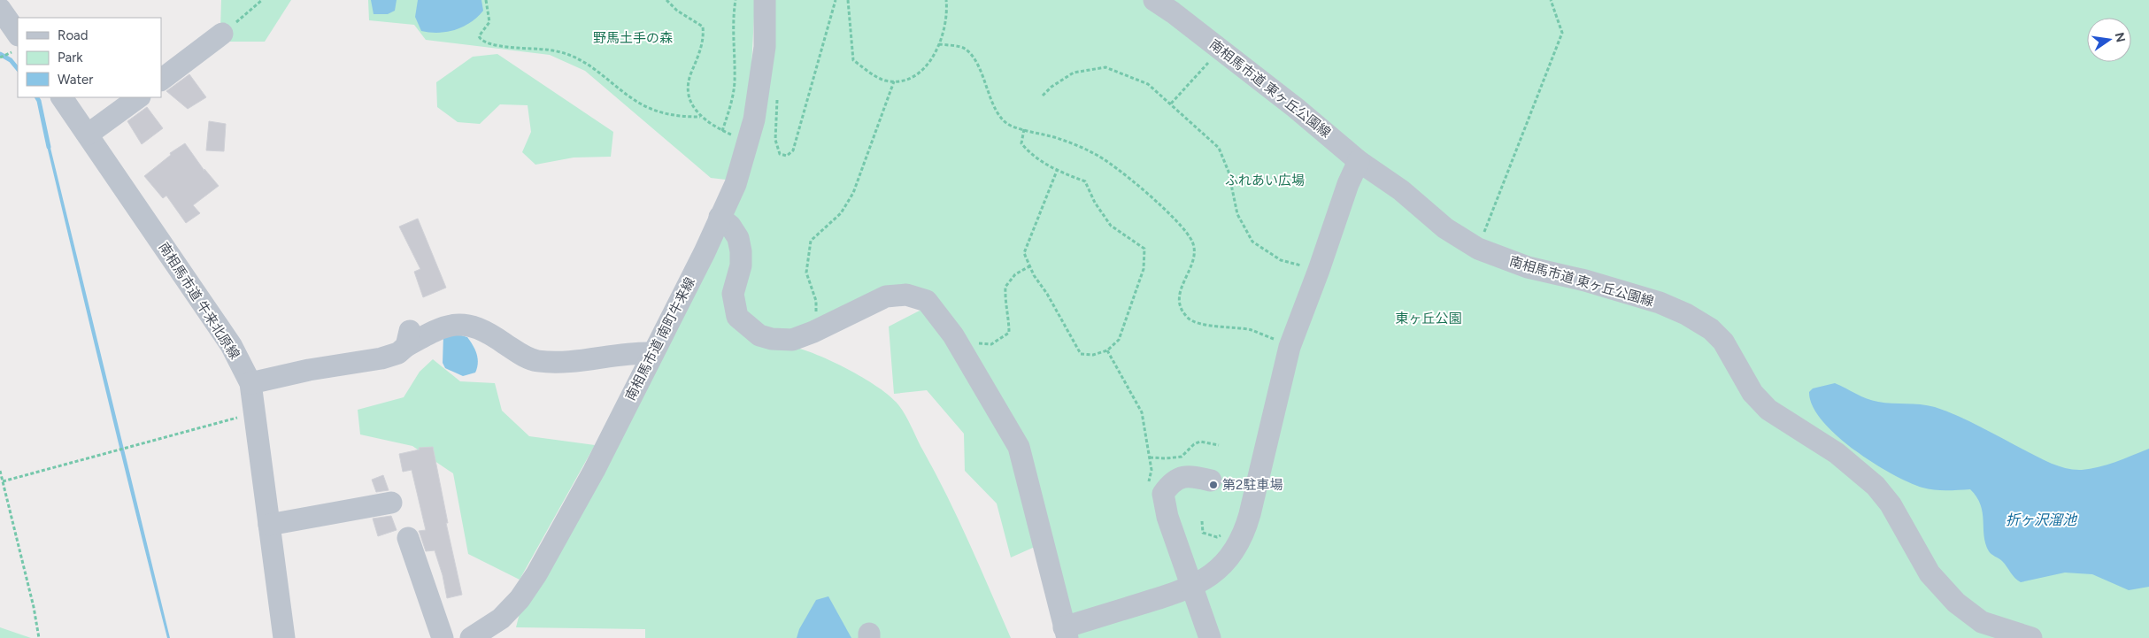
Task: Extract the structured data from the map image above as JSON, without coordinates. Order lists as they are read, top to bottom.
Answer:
{
  "streets": {
    "street": ["南相馬市道 東ヶ丘公園線", "南相馬市道 牛来北原線", "南相馬市道 南町牛来線"]
  },
  "water": ["折ヶ沢溜池"],
  "parks": ["野馬土手の森", "ふれあい広場", "東ヶ丘公園"],
  "places": ["第2駐車場"],
  "legend": ["Road", "Park", "Water"],
  "north": "right"
}
